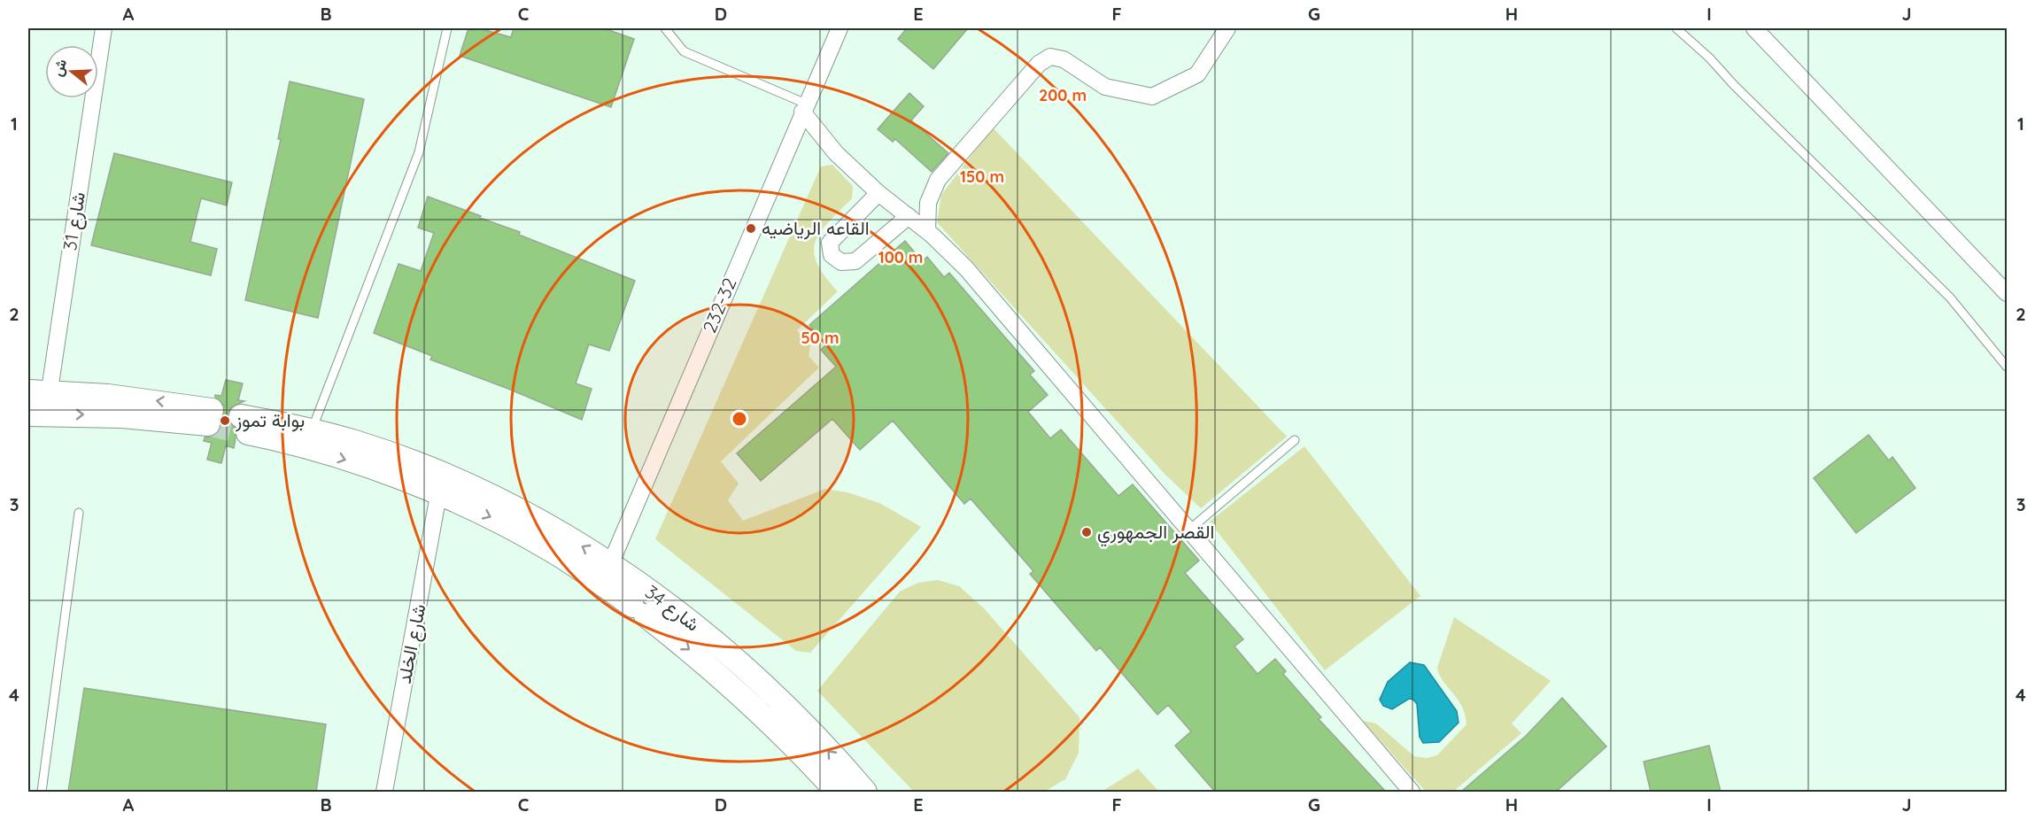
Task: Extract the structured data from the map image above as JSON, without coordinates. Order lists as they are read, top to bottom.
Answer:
{
  "streets": {
    "main road": ["شارع 34"],
    "street": ["شارع 31", "232-32", "شارع الخلد"]
  },
  "crossings": [
    ["232-32", "شارع 34"],
    ["شارع 34", "شارع الخلد"]
  ],
  "places": ["القاعه الرياضيه", "بوابة تموز", "القصر الجمهوري"],
  "north": "left",
  "grid": {
    "columns": [
      "A",
      "B",
      "C",
      "D",
      "E",
      "F",
      "G",
      "H",
      "I",
      "J"
    ],
    "rows": [
      "1",
      "2",
      "3",
      "4"
    ]
  },
  "rings": [
    "200 m",
    "150 m",
    "100 m",
    "50 m"
  ]
}
